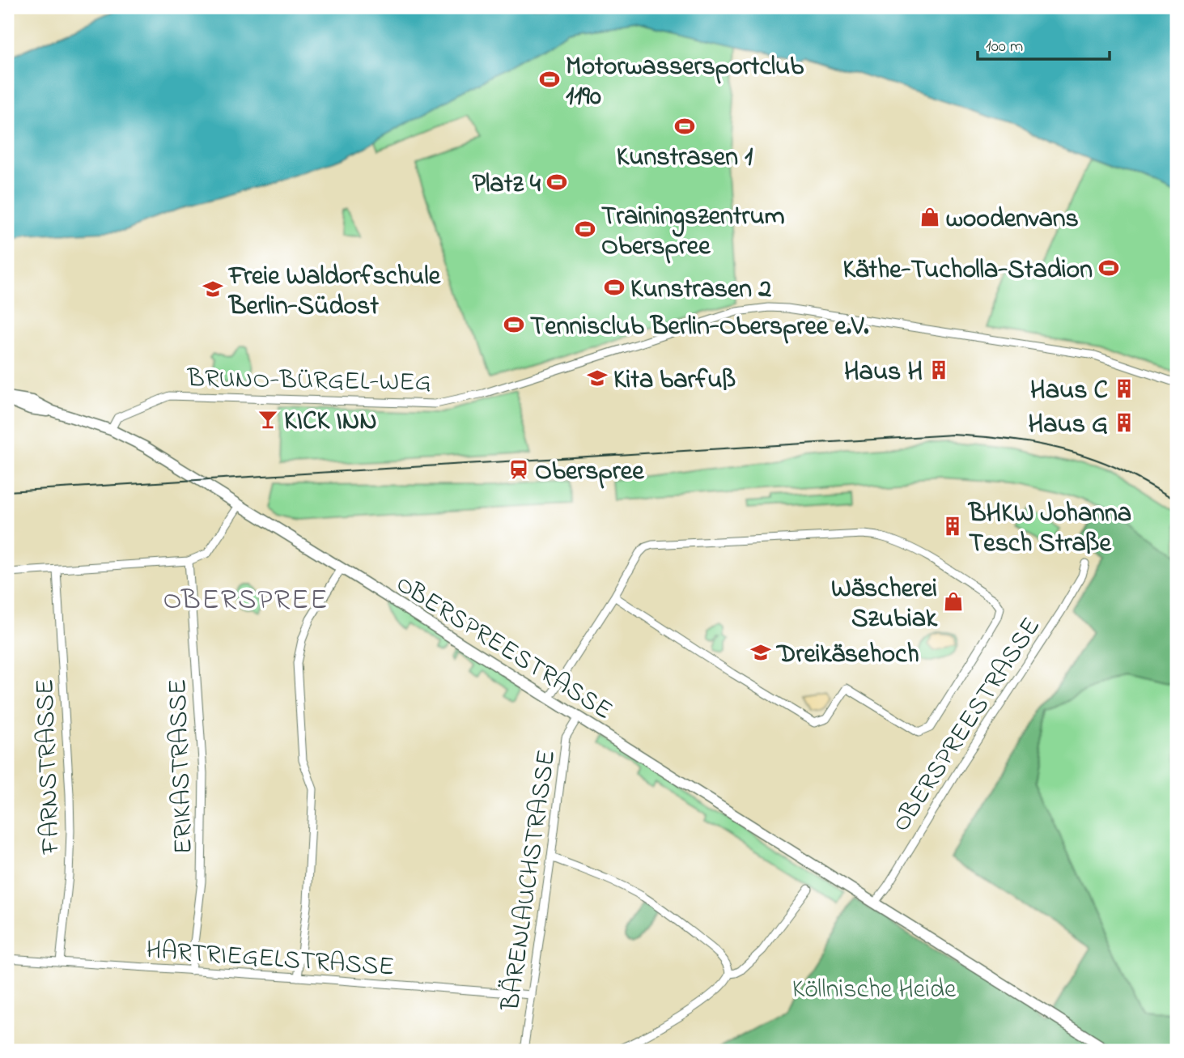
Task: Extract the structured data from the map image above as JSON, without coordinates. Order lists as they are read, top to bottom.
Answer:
{
  "streets": {
    "main road": ["OBERSPREESTRASSE"],
    "street": [
      "BRUNO-BÜRGEL-WEG",
      "FARNSTRASSE",
      "ERIKASTRASSE",
      "BÄRENLAUCHSTRASSE",
      "HARTRIEGELSTRASSE"
    ]
  },
  "crossings": [
    ["BRUNO-BÜRGEL-WEG", "OBERSPREESTRASSE"],
    ["OBERSPREESTRASSE", "BÄRENLAUCHSTRASSE"],
    ["FARNSTRASSE", "HARTRIEGELSTRASSE"],
    ["ERIKASTRASSE", "HARTRIEGELSTRASSE"],
    ["BÄRENLAUCHSTRASSE", "HARTRIEGELSTRASSE"]
  ],
  "districts": ["OBERSPREE"],
  "parks": ["Köllnische Heide"],
  "places": {
    "sports": [
      "Motorwassersportclub 1190",
      "Kunstrasen 1",
      "Platz 4",
      "Trainingszentrum Oberspree",
      "Käthe-Tucholla-Stadion",
      "Kunstrasen 2",
      "Tennisclub Berlin-Oberspree e.V."
    ],
    "shop": ["woodenvans", "Wäscherei Szubiak"],
    "school or university": ["Freie Waldorfschule Berlin-Südost", "Kita barfuß", "Dreikäsehoch"],
    "building": [
      "Haus H",
      "Haus C",
      "Haus G",
      "BHKW Johanna Tesch Straße"
    ],
    "bar": ["KICK INN"],
    "station": ["Oberspree"]
  },
  "scale_bar": "100 m"
}
